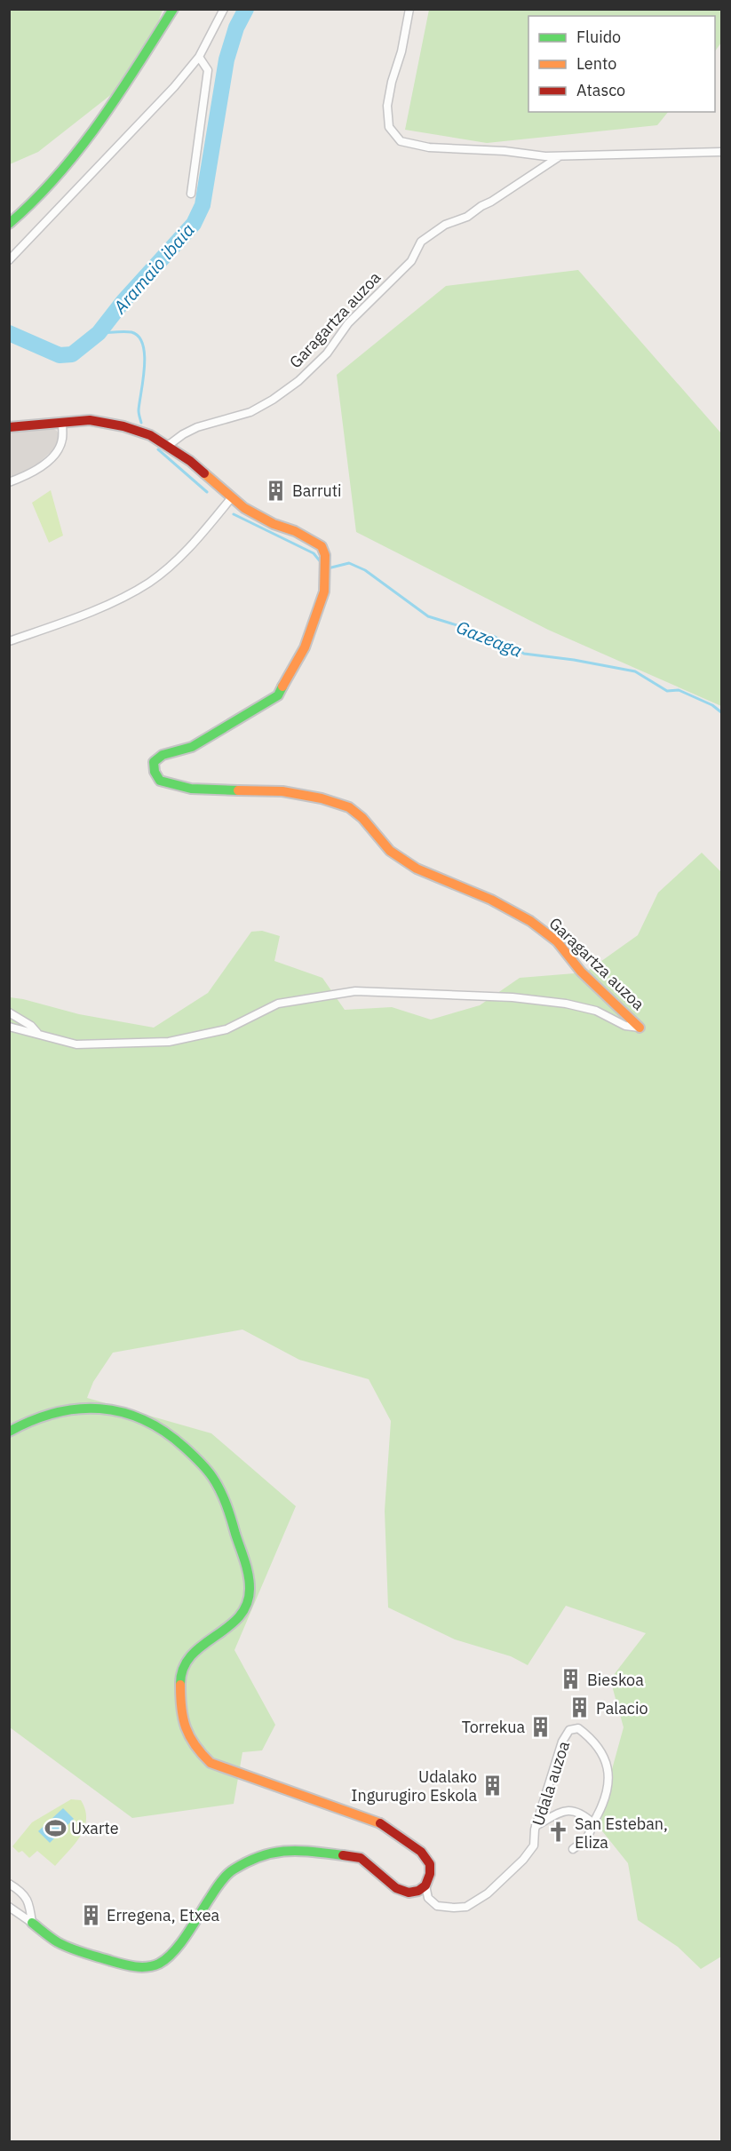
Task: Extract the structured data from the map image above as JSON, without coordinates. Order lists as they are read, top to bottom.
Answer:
{
  "streets": {
    "street": ["Garagartza auzoa", "Udala auzoa"]
  },
  "water": ["Aramaio ibaia", "Gazeaga"],
  "places": {
    "building": [
      "Barruti",
      "Bieskoa",
      "Palacio",
      "Torrekua",
      "Udalako Ingurugiro Eskola",
      "Erregena, Etxea"
    ],
    "sports": ["Uxarte"],
    "church": ["San Esteban, Eliza"]
  },
  "legend": ["Fluido", "Lento", "Atasco"]
}
